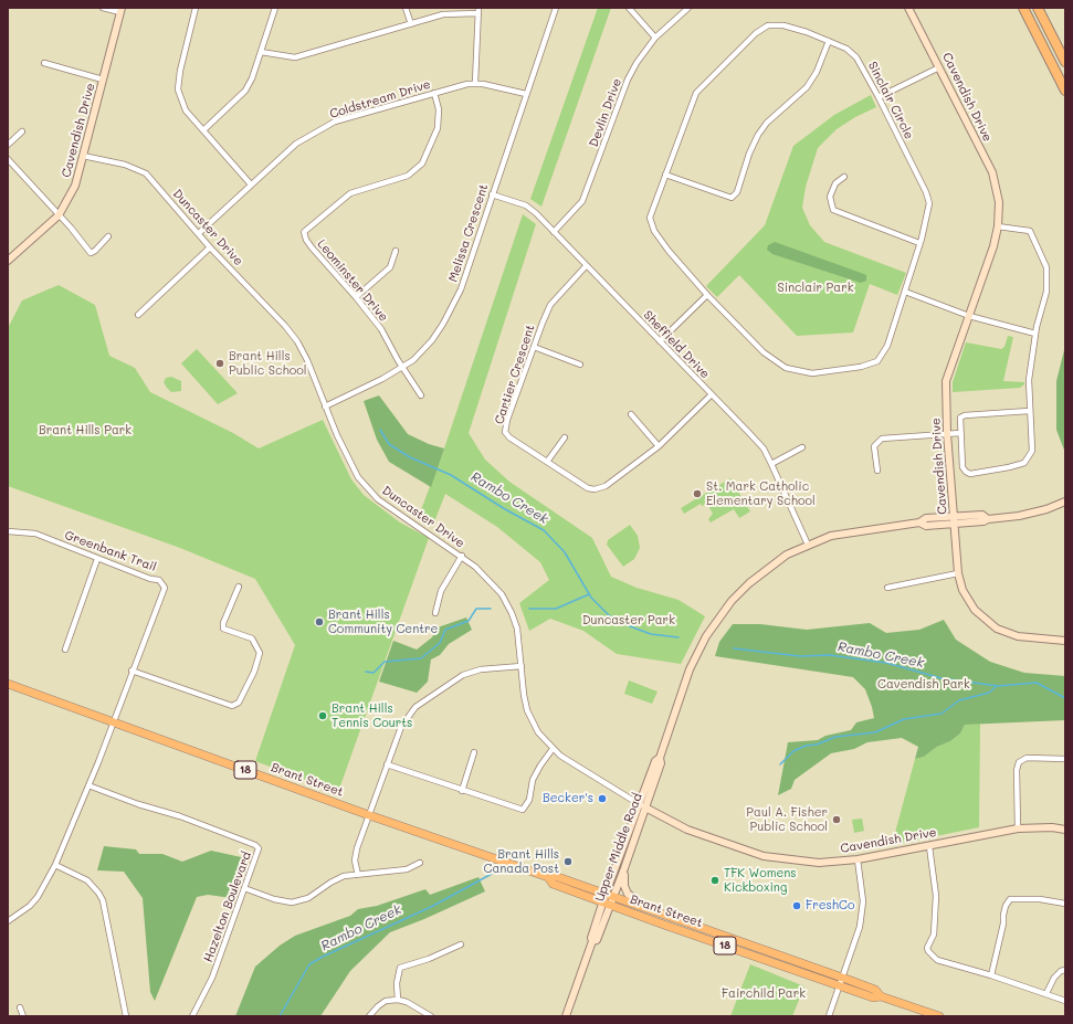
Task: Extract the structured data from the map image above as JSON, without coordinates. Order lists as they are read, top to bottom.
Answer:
{
  "streets": {
    "main road": ["18", "Brant Street"],
    "street": [
      "Cavendish Drive",
      "Coldstream Drive",
      "Sinclair Circle",
      "Devlin Drive",
      "Duncaster Drive",
      "Melissa Crescent",
      "Leominster Drive",
      "Sheffield Drive",
      "Cartier Crescent",
      "Greenbank Trail",
      "Upper Middle Road",
      "Hazelton Boulevard"
    ]
  },
  "crossings": [
    ["Cavendish Drive", "Duncaster Drive"],
    ["Cavendish Drive", "Upper Middle Road"],
    ["Coldstream Drive", "Duncaster Drive"],
    ["Coldstream Drive", "Melissa Crescent"],
    ["Coldstream Drive", "Leominster Drive"],
    ["Devlin Drive", "Sheffield Drive"],
    ["Duncaster Drive", "Melissa Crescent"],
    ["Duncaster Drive", "Upper Middle Road"],
    ["Melissa Crescent", "Leominster Drive"],
    ["Melissa Crescent", "Sheffield Drive"],
    ["Sheffield Drive", "Cartier Crescent"],
    ["Sheffield Drive", "Upper Middle Road"],
    ["Greenbank Trail", "Brant Street"],
    ["Brant Street", "Upper Middle Road"]
  ],
  "water": ["Rambo Creek"],
  "parks": [
    "Sinclair Park",
    "Brant Hills Park",
    "Duncaster Park",
    "Cavendish Park",
    "Fairchild Park"
  ],
  "places": [
    "Brant Hills Public School",
    "St. Mark Catholic Elementary School",
    "Brant Hills Community Centre",
    "Brant Hills Tennis Courts",
    "Becker's",
    "Paul A. Fisher Public School",
    "Brant Hills Canada Post",
    "TFK Womens Kickboxing",
    "FreshCo"
  ]
}
